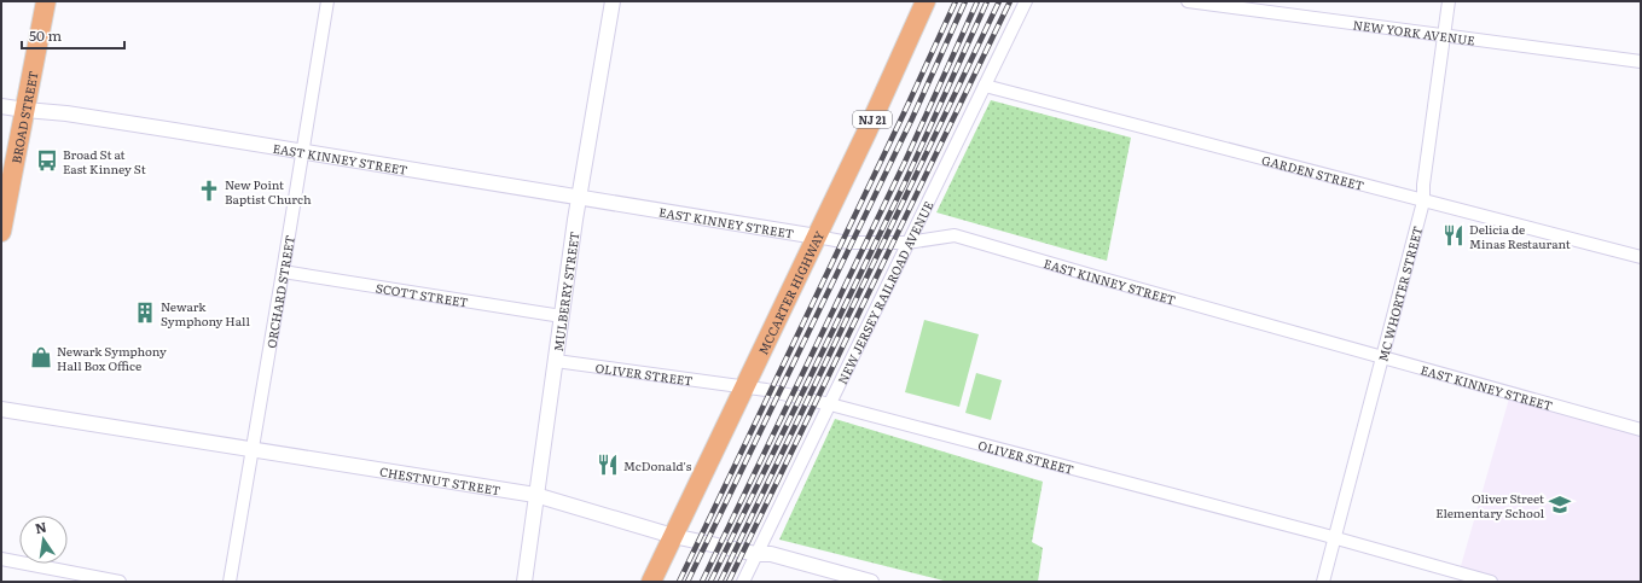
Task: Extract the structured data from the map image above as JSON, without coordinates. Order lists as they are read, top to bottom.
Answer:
{
  "streets": {
    "main road": ["BROAD STREET", "NJ 21", "MCCARTER HIGHWAY"],
    "street": [
      "NEW YORK AVENUE",
      "EAST KINNEY STREET",
      "GARDEN STREET",
      "MULBERRY STREET",
      "ORCHARD STREET",
      "NEW JERSEY RAILROAD AVENUE",
      "SCOTT STREET",
      "MC WHORTER STREET",
      "OLIVER STREET",
      "CHESTNUT STREET"
    ]
  },
  "crossings": [
    ["NEW YORK AVENUE", "MC WHORTER STREET"],
    ["BROAD STREET", "EAST KINNEY STREET"],
    ["EAST KINNEY STREET", "MULBERRY STREET"],
    ["EAST KINNEY STREET", "ORCHARD STREET"],
    ["EAST KINNEY STREET", "MCCARTER HIGHWAY"],
    ["EAST KINNEY STREET", "NEW JERSEY RAILROAD AVENUE"],
    ["EAST KINNEY STREET", "MC WHORTER STREET"],
    ["GARDEN STREET", "NEW JERSEY RAILROAD AVENUE"],
    ["GARDEN STREET", "MC WHORTER STREET"],
    ["MULBERRY STREET", "SCOTT STREET"],
    ["MULBERRY STREET", "OLIVER STREET"],
    ["MULBERRY STREET", "CHESTNUT STREET"],
    ["ORCHARD STREET", "SCOTT STREET"],
    ["ORCHARD STREET", "CHESTNUT STREET"],
    ["MCCARTER HIGHWAY", "OLIVER STREET"],
    ["MCCARTER HIGHWAY", "CHESTNUT STREET"],
    ["NEW JERSEY RAILROAD AVENUE", "OLIVER STREET"],
    ["NEW JERSEY RAILROAD AVENUE", "CHESTNUT STREET"],
    ["MC WHORTER STREET", "OLIVER STREET"]
  ],
  "places": {
    "bus stop": ["Broad St at East Kinney St"],
    "church": ["New Point Baptist Church"],
    "restaurant": ["Delicia de Minas Restaurant", "McDonald's"],
    "building": ["Newark Symphony Hall"],
    "shop": ["Newark Symphony Hall Box Office"],
    "school or university": ["Oliver Street Elementary School"]
  },
  "scale_bar": "50 m",
  "north": "top"
}
